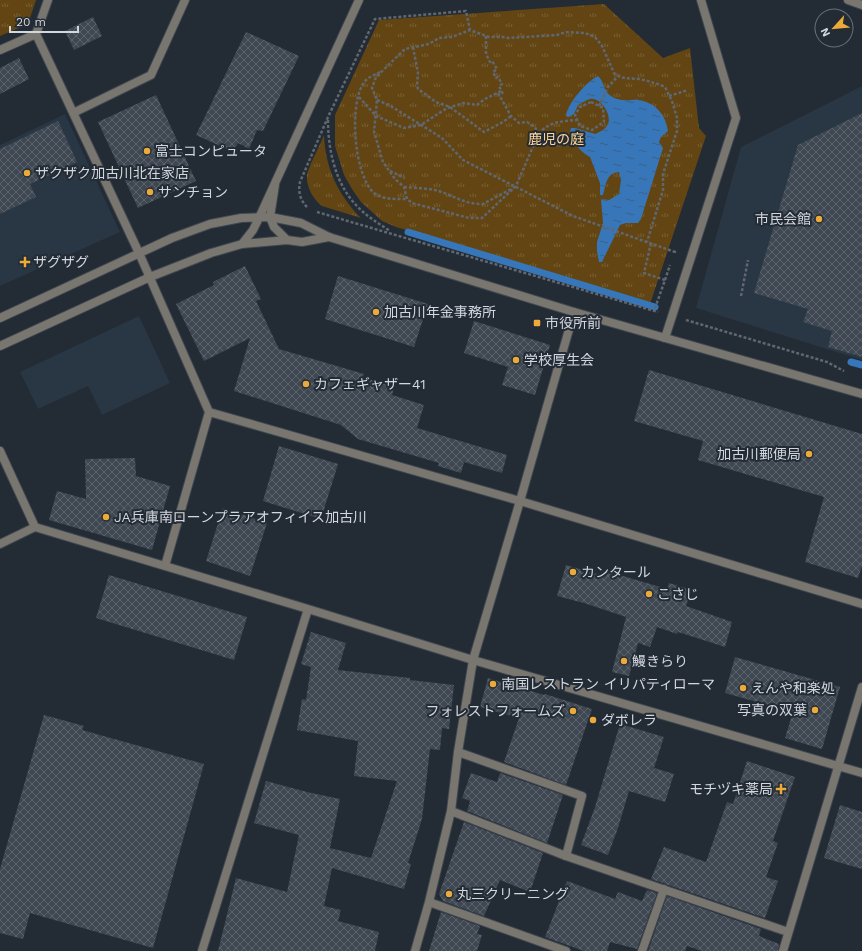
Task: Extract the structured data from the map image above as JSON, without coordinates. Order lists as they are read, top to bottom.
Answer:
{
  "parks": ["鹿児の庭"],
  "places": {
    "other": [
      "富士コンピュータ",
      "ザクザク加古川北在家店",
      "サンチョン",
      "市民会館",
      "加古川年金事務所",
      "学校厚生会",
      "カフェギャザー41",
      "加古川郵便局",
      "JA兵庫南ローンプラアオフィイス加古川",
      "カンタール",
      "こさじ",
      "鰻きらり",
      "南国レストラン イリパティローマ",
      "えんや和楽処",
      "写真の双葉",
      "フォレストフォームズ",
      "ダボレラ",
      "丸三クリーニング"
    ],
    "health": ["ザグザグ", "モチヅキ薬局"],
    "transit": ["市役所前"]
  },
  "scale_bar": "20 m",
  "north": "bottom left"
}
